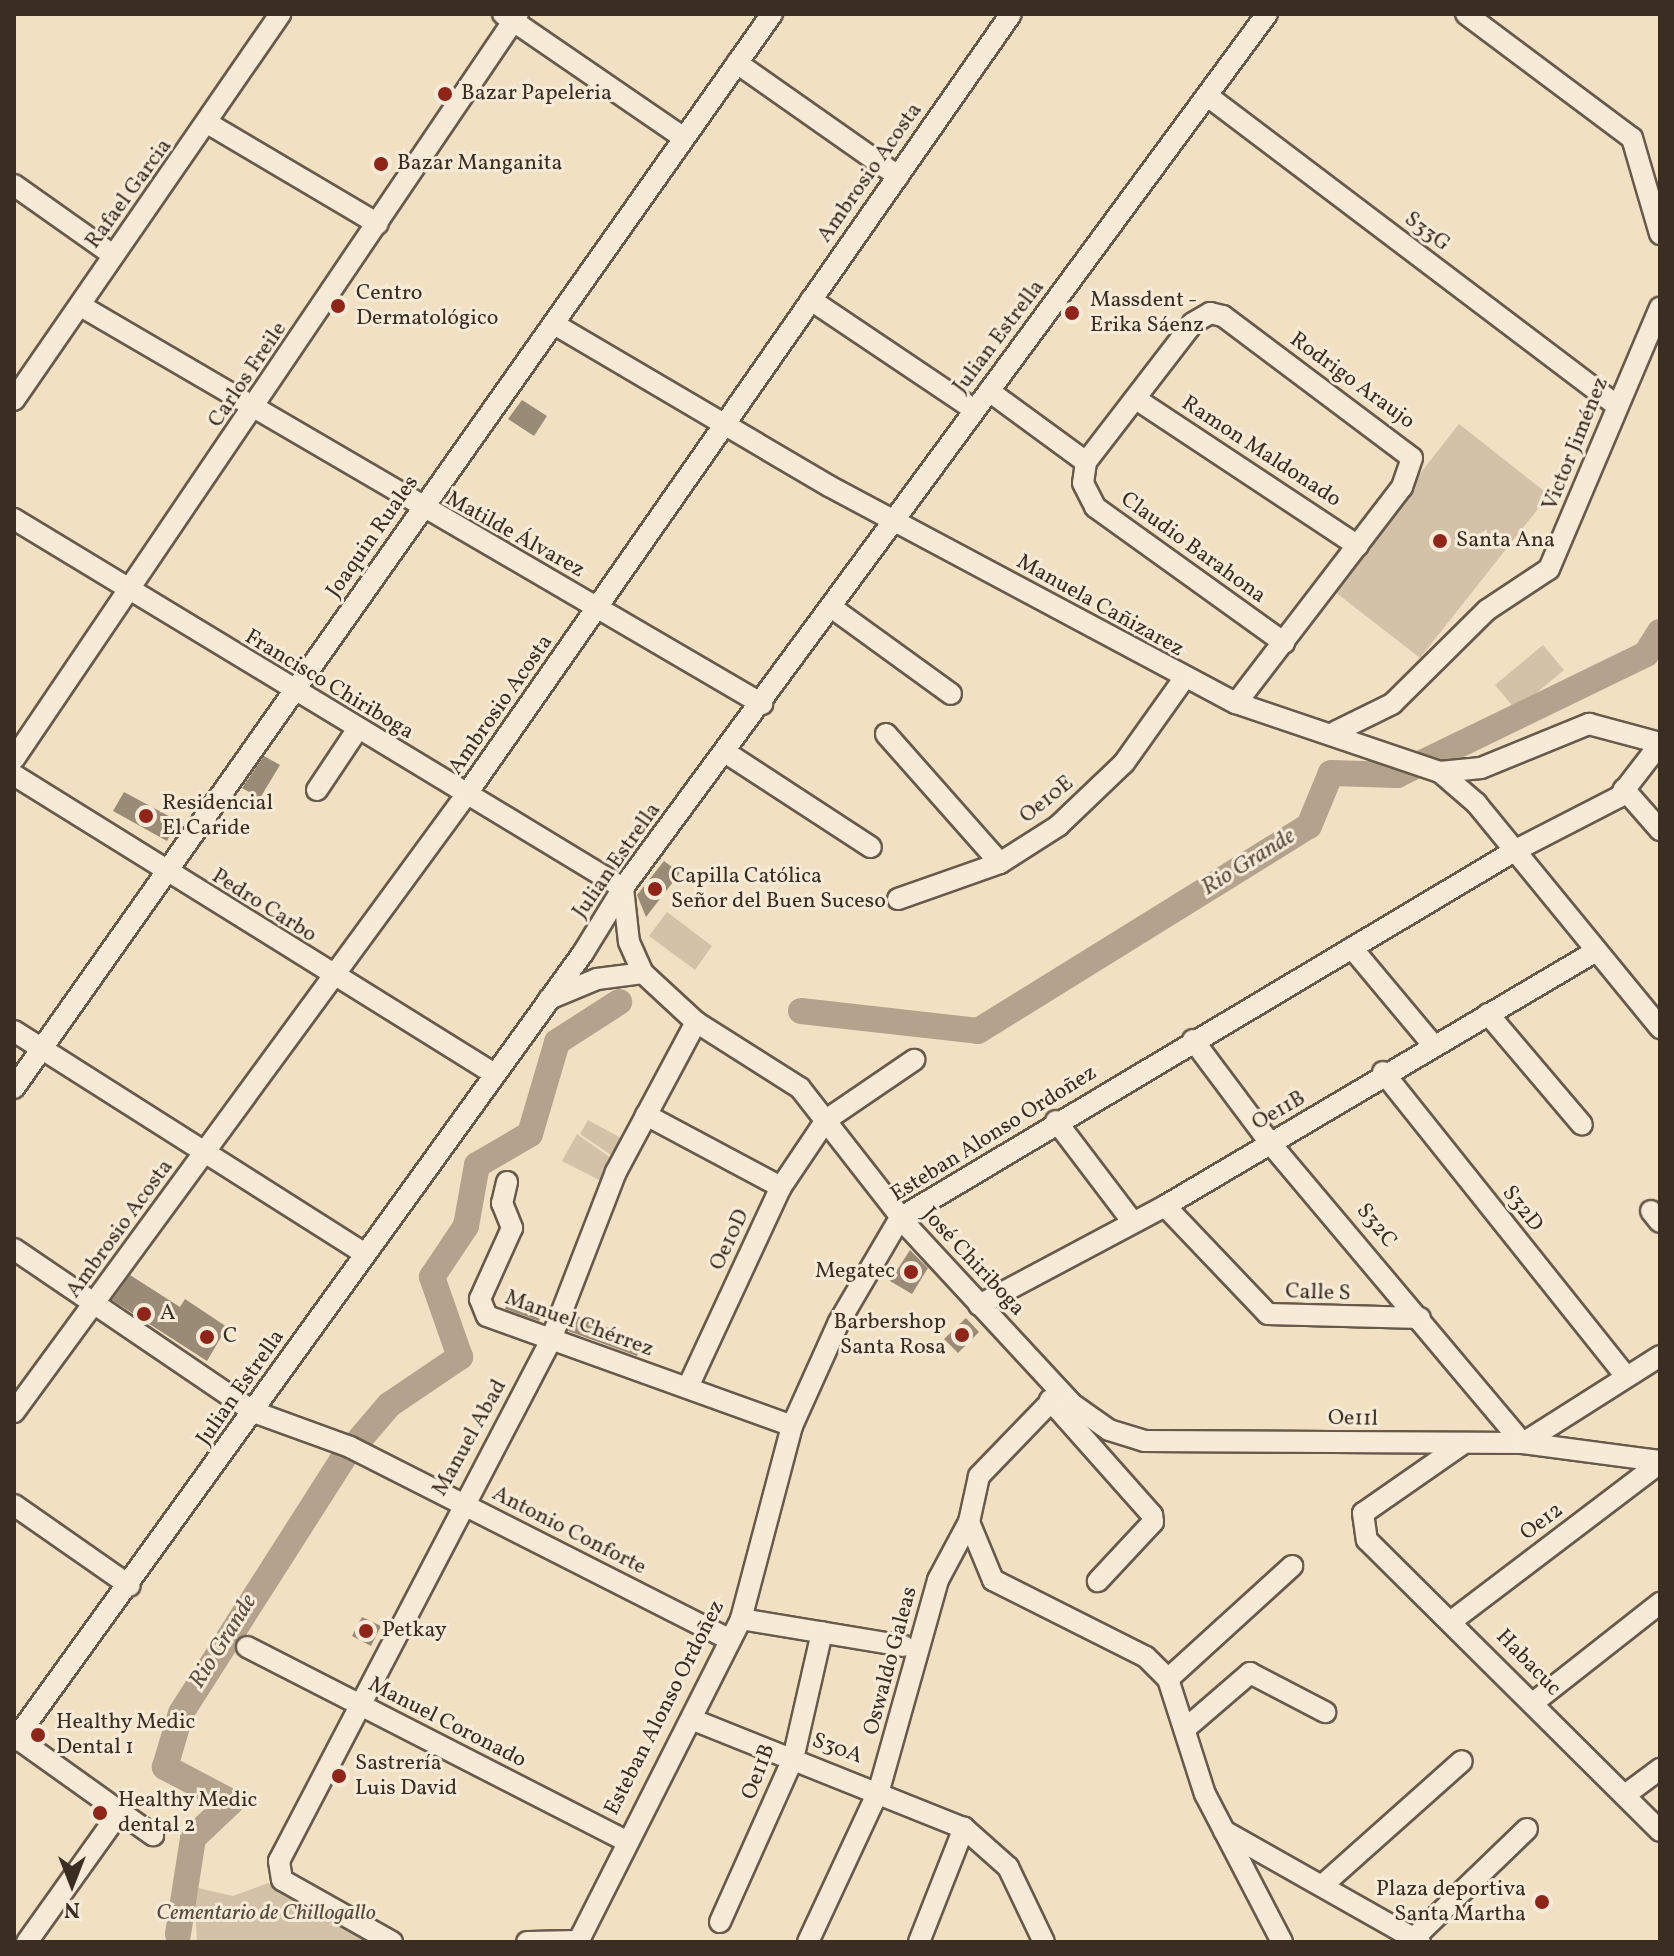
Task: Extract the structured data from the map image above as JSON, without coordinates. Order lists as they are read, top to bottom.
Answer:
{
  "streets": {
    "street": [
      "Ambrosio Acosta",
      "Rafael Garcia",
      "S33G",
      "Julian Estrella",
      "Carlos Freile",
      "Rodrigo Araujo",
      "Victor Jiménez",
      "Ramon Maldonado",
      "Matilde Álvarez",
      "Joaquin Ruales",
      "Claudio Barahona",
      "Manuela Cañizarez",
      "Francisco Chiriboga",
      "Oe10E",
      "Pedro Carbo",
      "Oe11B",
      "Esteban Alonso Ordoñez",
      "S32D",
      "S32C",
      "Oe10D",
      "José Chiriboga",
      "Calle S",
      "Manuel Chérrez",
      "Oe11l",
      "Manuel Abad",
      "Oe12",
      "Antonio Conforte",
      "Oswaldo Galeas",
      "Habacuc",
      "Manuel Coronado",
      "S30A"
    ]
  },
  "crossings": [
    ["Ambrosio Acosta", "Matilde Álvarez"],
    ["Ambrosio Acosta", "Manuela Cañizarez"],
    ["Ambrosio Acosta", "Francisco Chiriboga"],
    ["Ambrosio Acosta", "Pedro Carbo"],
    ["Ambrosio Acosta", "Antonio Conforte"],
    ["Rafael Garcia", "Matilde Álvarez"],
    ["S33G", "Julian Estrella"],
    ["S33G", "Victor Jiménez"],
    ["Julian Estrella", "Matilde Álvarez"],
    ["Julian Estrella", "Manuela Cañizarez"],
    ["Julian Estrella", "Francisco Chiriboga"],
    ["Julian Estrella", "Pedro Carbo"],
    ["Julian Estrella", "José Chiriboga"],
    ["Julian Estrella", "Antonio Conforte"],
    ["Carlos Freile", "Matilde Álvarez"],
    ["Carlos Freile", "Francisco Chiriboga"],
    ["Rodrigo Araujo", "Ramon Maldonado"],
    ["Rodrigo Araujo", "Claudio Barahona"],
    ["Rodrigo Araujo", "Manuela Cañizarez"],
    ["Victor Jiménez", "Manuela Cañizarez"],
    ["Matilde Álvarez", "Joaquin Ruales"],
    ["Joaquin Ruales", "Manuela Cañizarez"],
    ["Joaquin Ruales", "Francisco Chiriboga"],
    ["Joaquin Ruales", "Pedro Carbo"],
    ["Manuela Cañizarez", "Oe10E"],
    ["Manuela Cañizarez", "Esteban Alonso Ordoñez"],
    ["Francisco Chiriboga", "José Chiriboga"],
    ["Oe11B", "S32D"],
    ["Oe11B", "S32C"],
    ["Oe11B", "José Chiriboga"],
    ["Oe11B", "Calle S"],
    ["Oe11B", "S30A"],
    ["Esteban Alonso Ordoñez", "S32C"],
    ["Esteban Alonso Ordoñez", "José Chiriboga"],
    ["Esteban Alonso Ordoñez", "Manuel Chérrez"],
    ["Esteban Alonso Ordoñez", "Antonio Conforte"],
    ["Esteban Alonso Ordoñez", "Manuel Coronado"],
    ["Esteban Alonso Ordoñez", "S30A"],
    ["S32C", "Calle S"],
    ["S32C", "Oe11l"],
    ["Oe10D", "José Chiriboga"],
    ["Oe10D", "Manuel Chérrez"],
    ["José Chiriboga", "Oe11l"],
    ["José Chiriboga", "Manuel Abad"],
    ["José Chiriboga", "Oswaldo Galeas"],
    ["Manuel Chérrez", "Manuel Abad"],
    ["Oe11l", "Oe12"],
    ["Oe11l", "Oswaldo Galeas"],
    ["Oe11l", "Habacuc"],
    ["Manuel Abad", "Antonio Conforte"],
    ["Manuel Abad", "Manuel Coronado"],
    ["Oe12", "Habacuc"],
    ["Oswaldo Galeas", "S30A"]
  ],
  "water": ["Rio Grande"],
  "parks": ["Cementario de Chillogallo"],
  "places": [
    "Bazar Papeleria",
    "Bazar Manganita",
    "Centro Dermatológico",
    "Massdent - Erika Sáenz",
    "Santa Ana",
    "Residencial El Caride",
    "Capilla Católica Señor del Buen Suceso",
    "Megatec",
    "A",
    "Barbershop Santa Rosa",
    "C",
    "Petkay",
    "Healthy Medic Dental 1",
    "Sastrería Luis David",
    "Healthy Medic dental 2",
    "Plaza deportiva Santa Martha"
  ],
  "north": "bottom"
}
